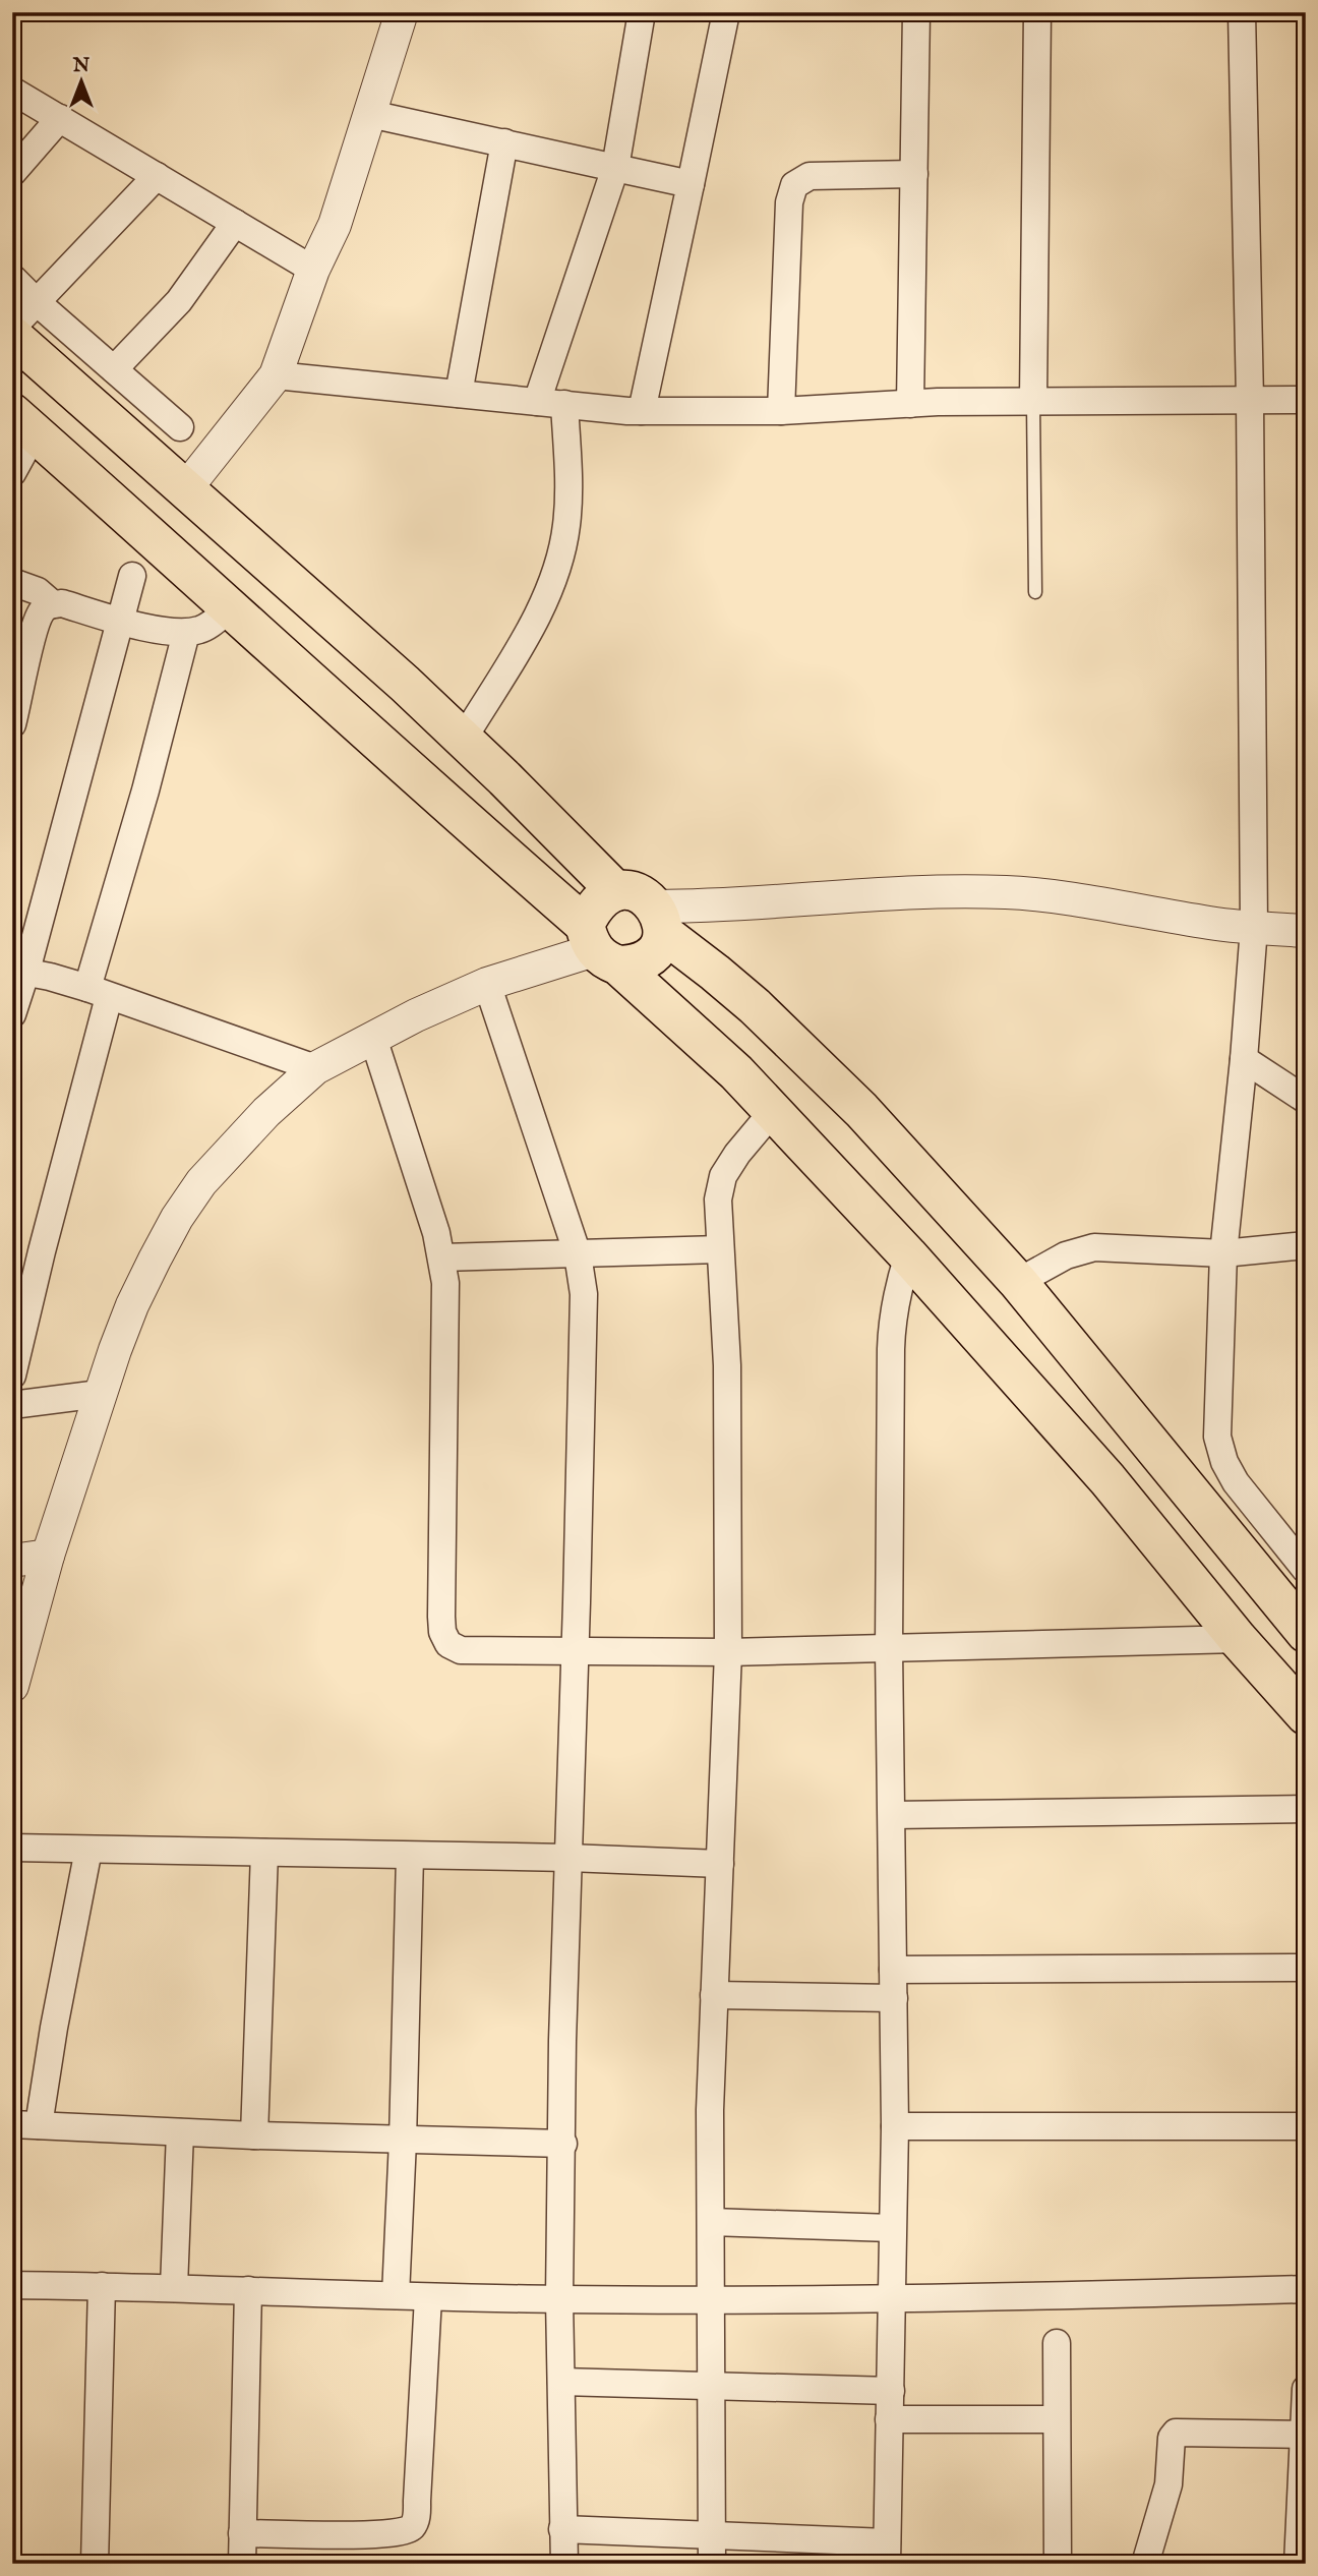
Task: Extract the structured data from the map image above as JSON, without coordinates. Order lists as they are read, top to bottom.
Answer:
{
  "north": "top"
}
